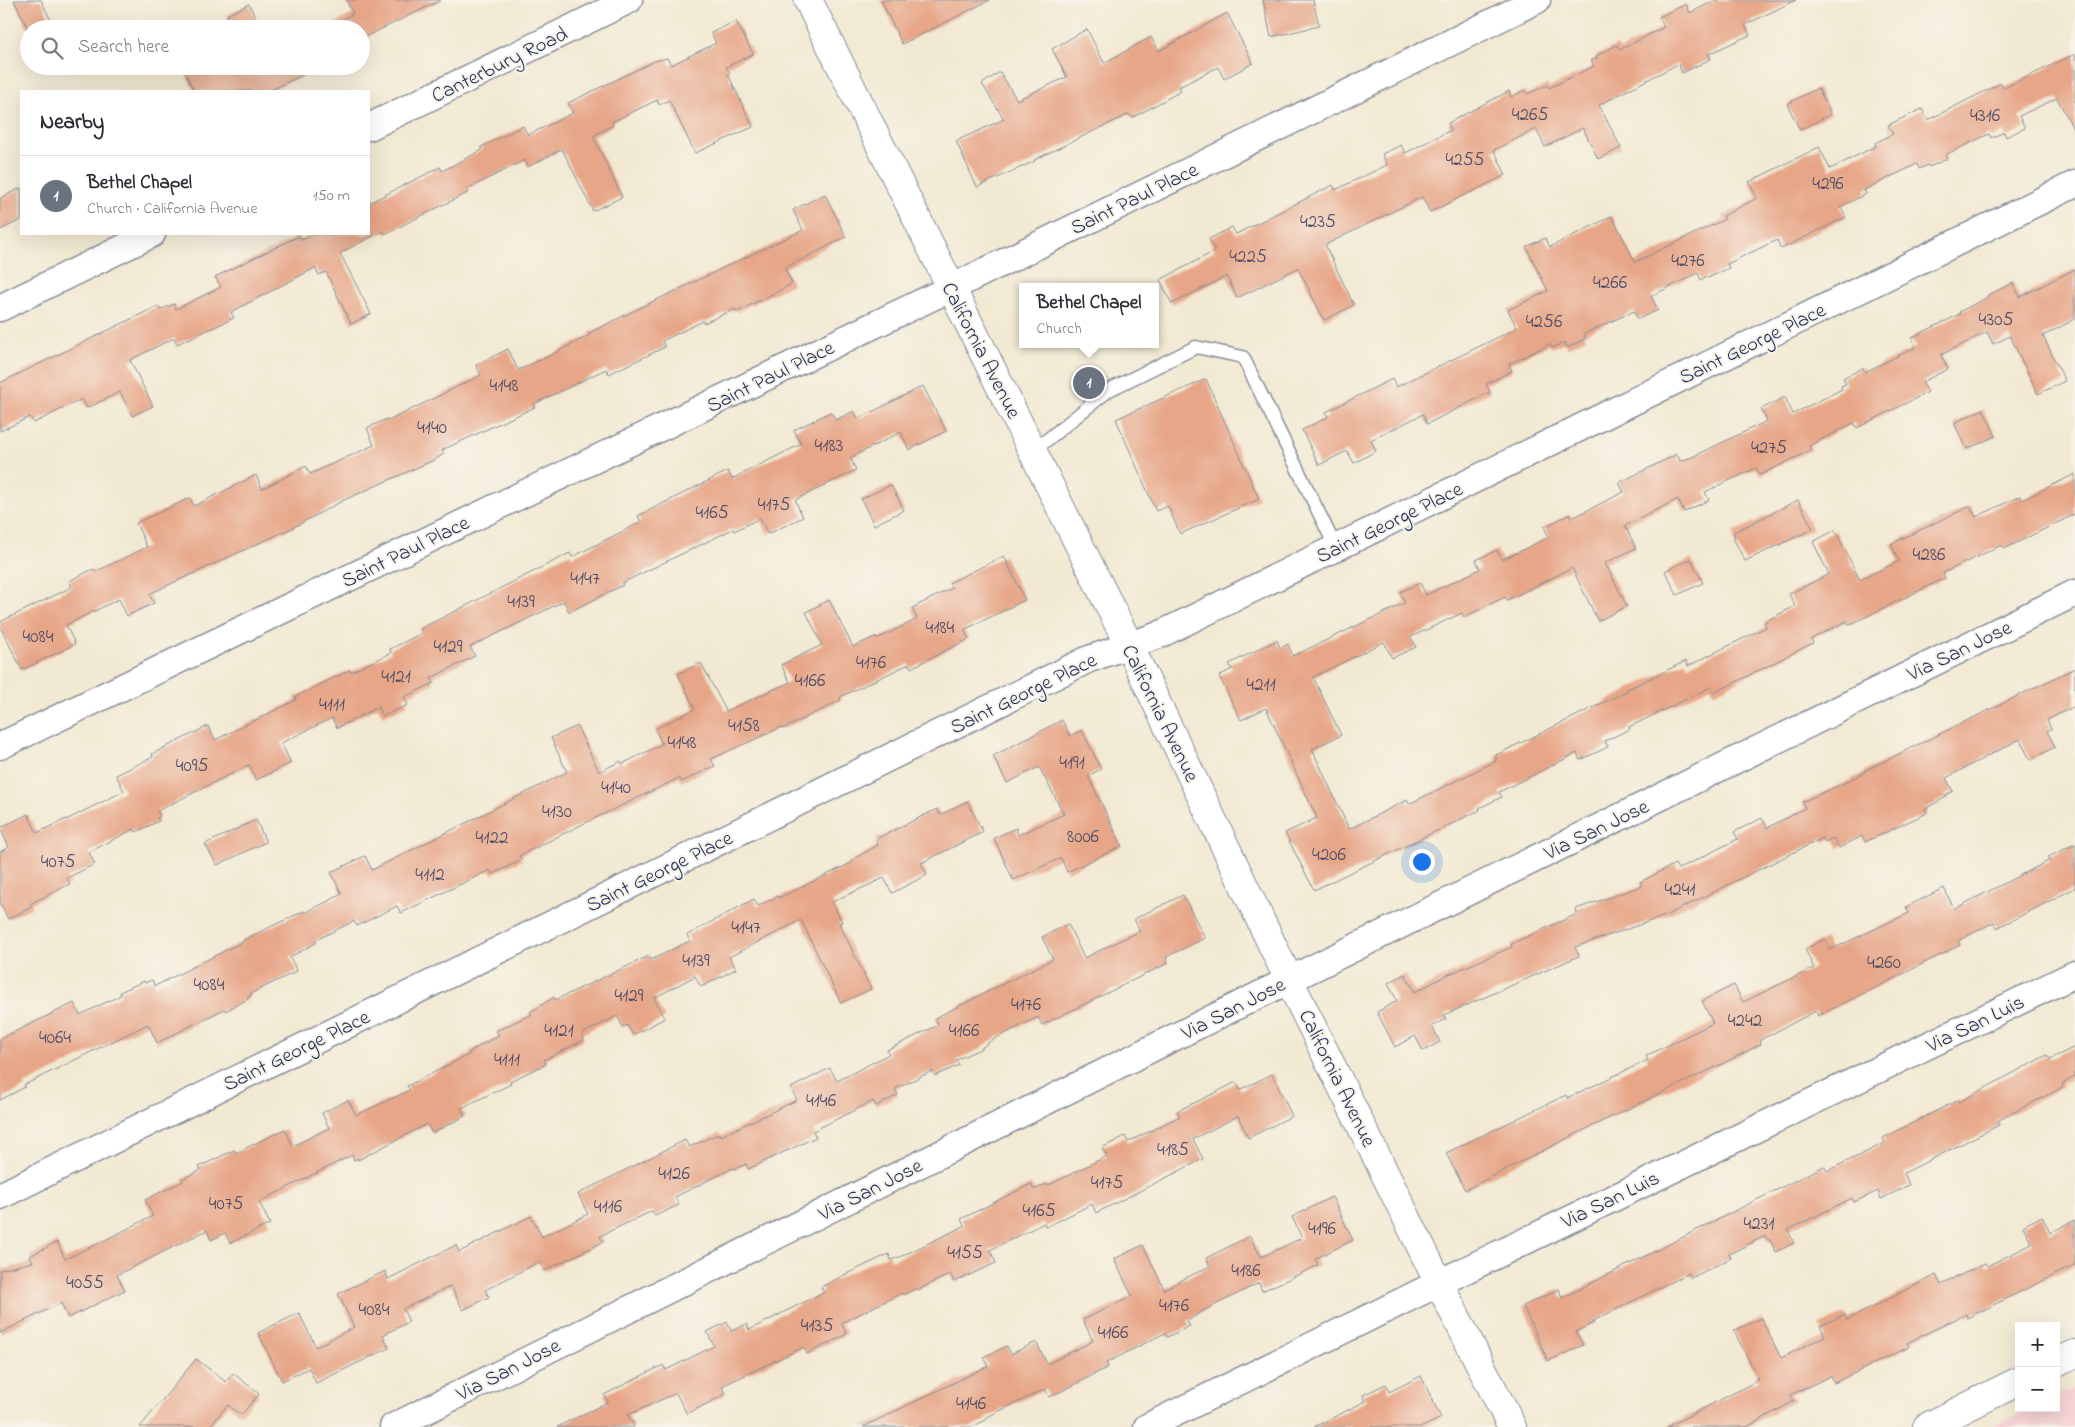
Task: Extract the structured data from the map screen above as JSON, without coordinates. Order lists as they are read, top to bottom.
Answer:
{
  "streets": {
    "main road": ["California Avenue"],
    "street": [
      "Canterbury Road",
      "Saint Paul Place",
      "Saint George Place",
      "Via San Jose",
      "Via San Luis"
    ]
  },
  "crossings": [
    ["Saint Paul Place", "California Avenue"],
    ["Saint George Place", "California Avenue"],
    ["California Avenue", "Via San Jose"],
    ["California Avenue", "Via San Luis"]
  ],
  "house_numbers": [
    "4265",
    "4316",
    "4255",
    "4296",
    "4235",
    "4225",
    "4276",
    "4266",
    "4305",
    "4256",
    "4148",
    "4140",
    "4183",
    "4275",
    "4175",
    "4165",
    "4286",
    "4147",
    "4139",
    "4184",
    "4084",
    "4129",
    "4176",
    "4121",
    "4166",
    "4211",
    "4111",
    "4158",
    "4148",
    "4191",
    "4095",
    "4140",
    "4130",
    "8006",
    "4122",
    "4206",
    "4075",
    "4112",
    "4241",
    "4147",
    "4139",
    "4260",
    "4084",
    "4129",
    "4176",
    "4242",
    "4121",
    "4166",
    "4064",
    "4111",
    "4146",
    "4185",
    "4126",
    "4175",
    "4075",
    "4116",
    "4165",
    "4231",
    "4196",
    "4155",
    "4186",
    "4055",
    "4176",
    "4084",
    "4135",
    "4166",
    "4146"
  ],
  "page": {
    "search": "Search here",
    "heading": "Nearby",
    "list": [
      {
        "mark": "1",
        "name": "Bethel Chapel",
        "note": "Church · California Avenue",
        "value": "150 m"
      }
    ],
    "popup": ["Bethel Chapel", "Church"],
    "pins": "1",
    "map_buttons": ["+", "−"]
  }
}
